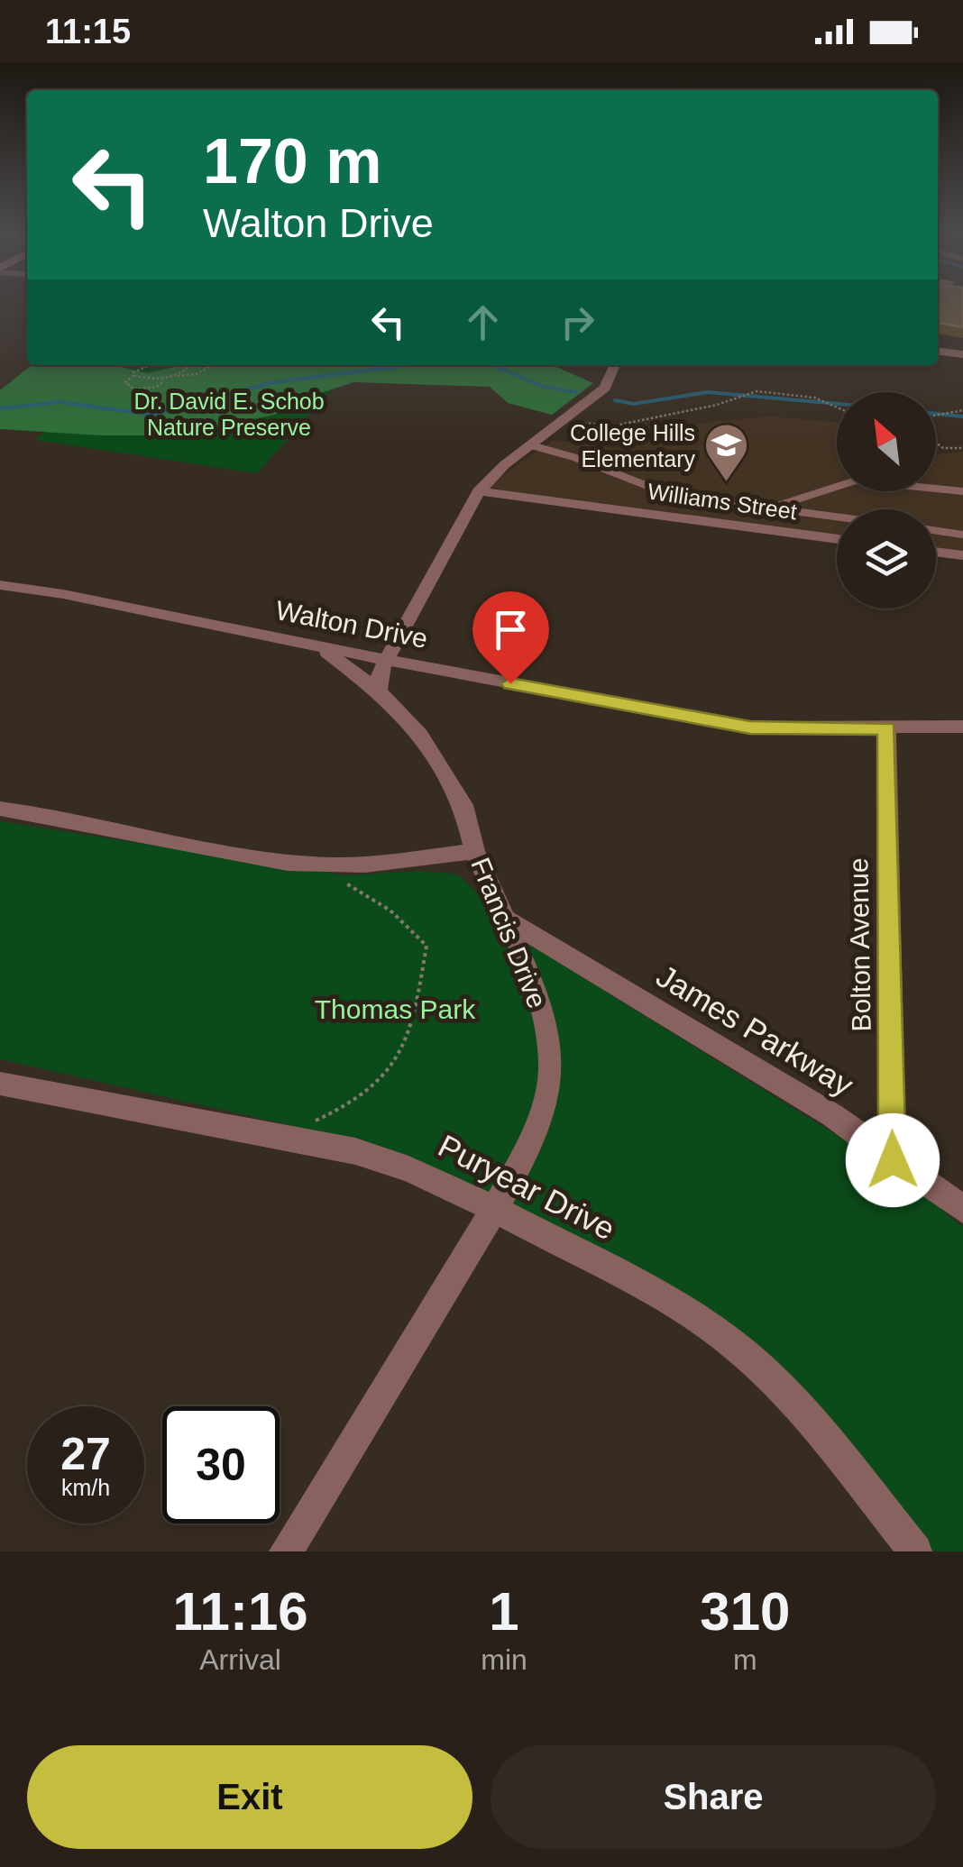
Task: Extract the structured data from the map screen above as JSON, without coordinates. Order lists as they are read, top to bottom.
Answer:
{
  "streets": {
    "street": [
      "Williams Street",
      "Walton Drive",
      "Francis Drive",
      "Bolton Avenue",
      "James Parkway",
      "Puryear Drive"
    ]
  },
  "crossings": [
    ["Walton Drive", "Francis Drive"],
    ["Walton Drive", "Bolton Avenue"],
    ["Francis Drive", "James Parkway"],
    ["Francis Drive", "Puryear Drive"],
    ["Bolton Avenue", "James Parkway"]
  ],
  "parks": ["Dr. David E. Schob Nature Preserve", "Thomas Park"],
  "places": {
    "school or university": ["College Hills Elementary"]
  },
  "north": "top left",
  "page": {
    "status": "11:15",
    "turn": ["170 m", "Walton Drive"],
    "speed": "27 km/h",
    "limit": "30",
    "eta": [
      "11:16",
      "Arrival",
      "1",
      "min",
      "310",
      "m"
    ],
    "buttons": ["Exit", "Share"]
  }
}
